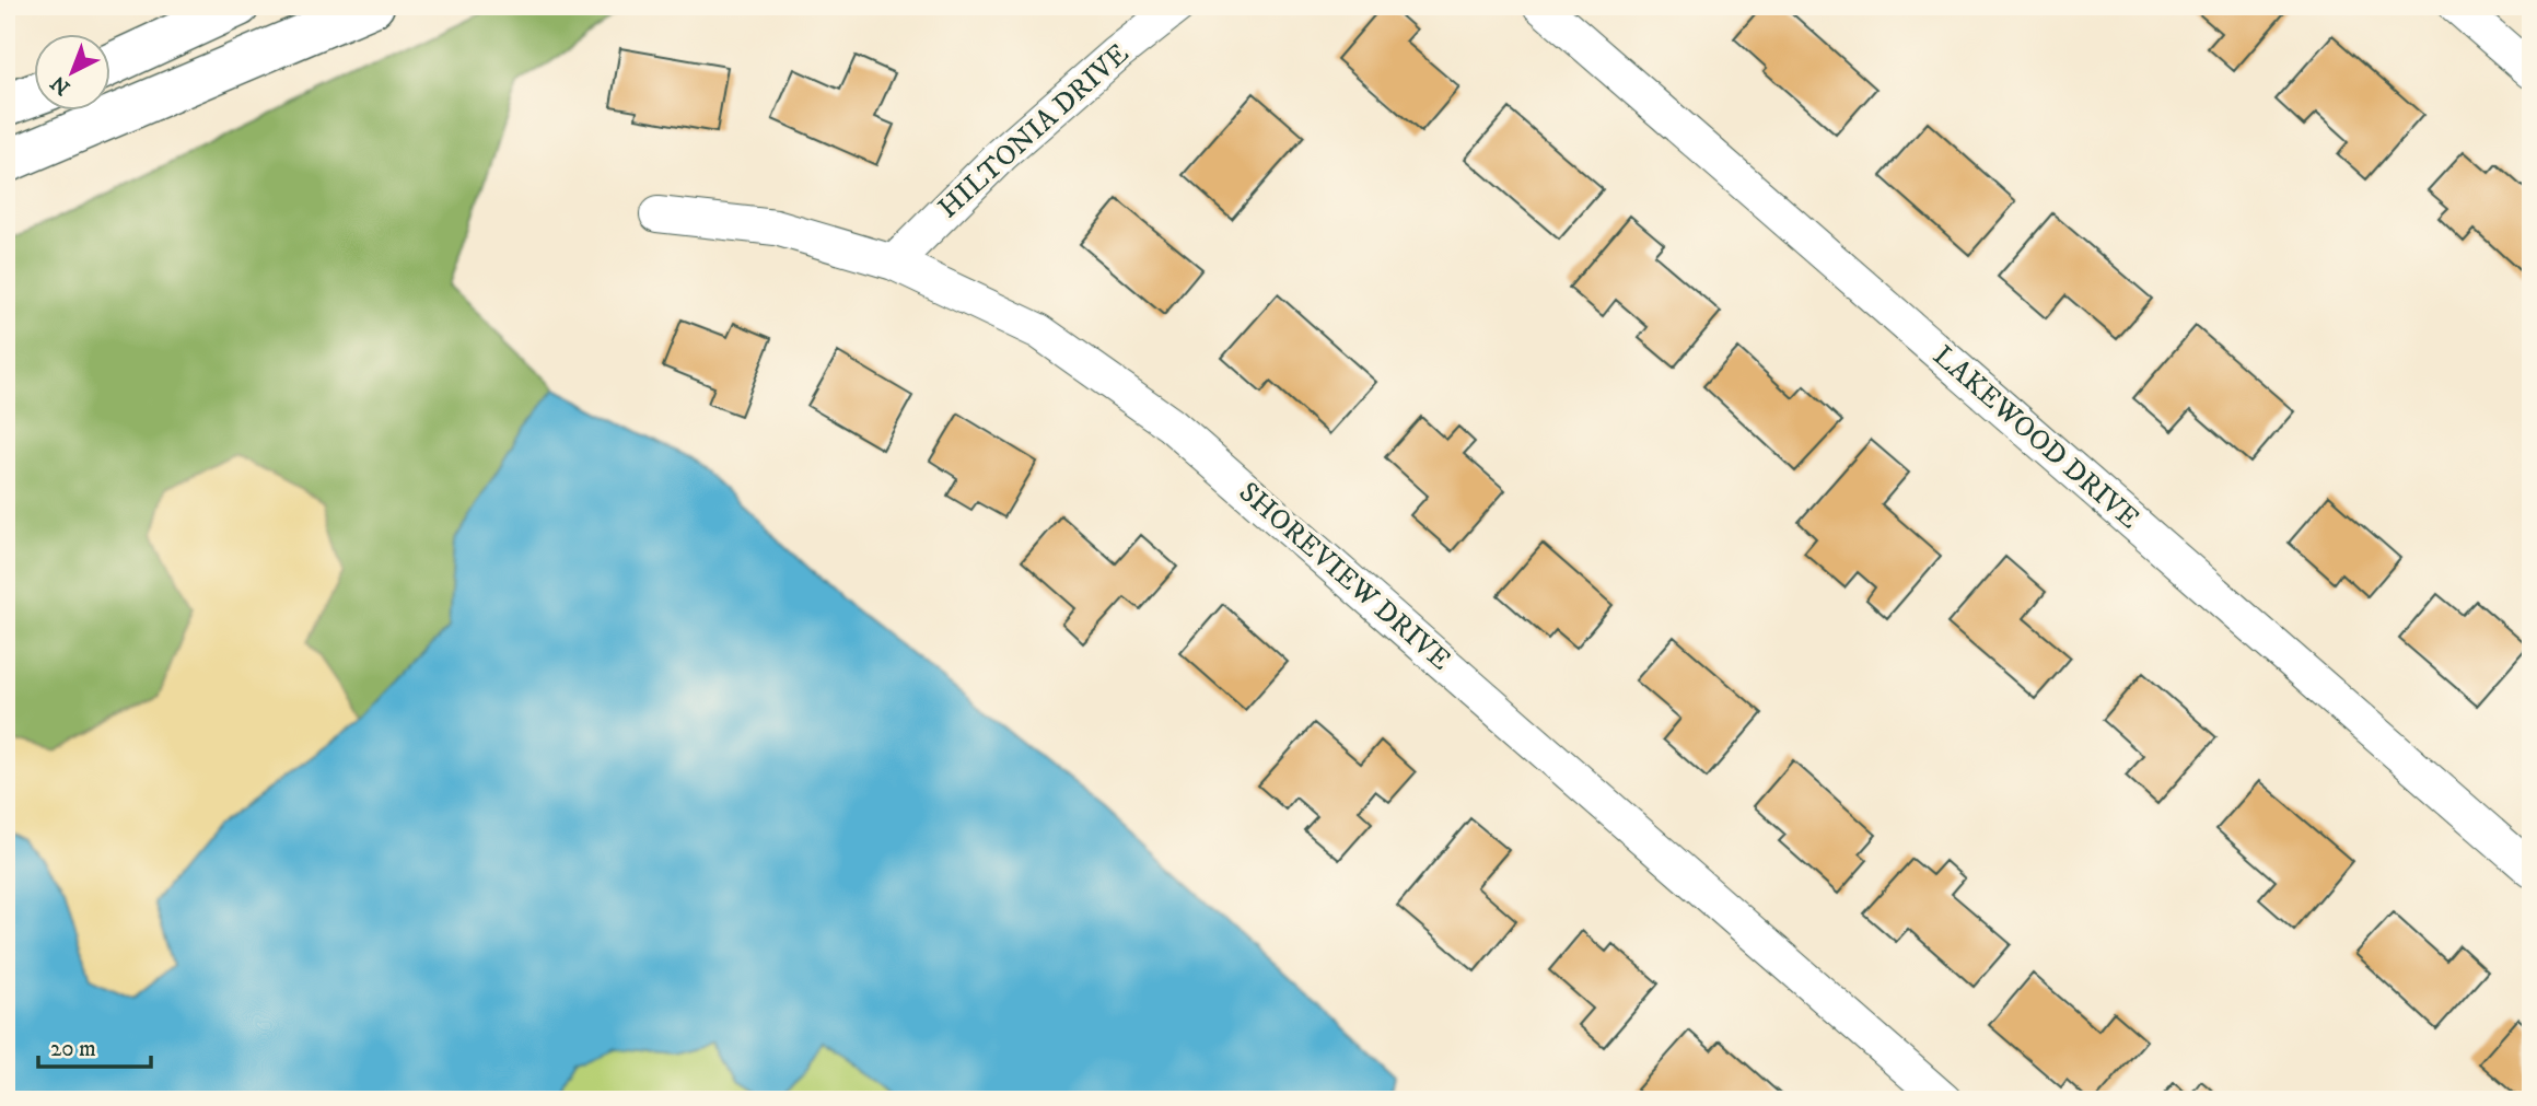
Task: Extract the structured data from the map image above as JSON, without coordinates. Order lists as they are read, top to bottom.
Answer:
{
  "streets": {
    "street": ["HILTONIA DRIVE", "LAKEWOOD DRIVE", "SHOREVIEW DRIVE"]
  },
  "crossings": [
    ["HILTONIA DRIVE", "SHOREVIEW DRIVE"]
  ],
  "scale_bar": "20 m",
  "north": "bottom left"
}
